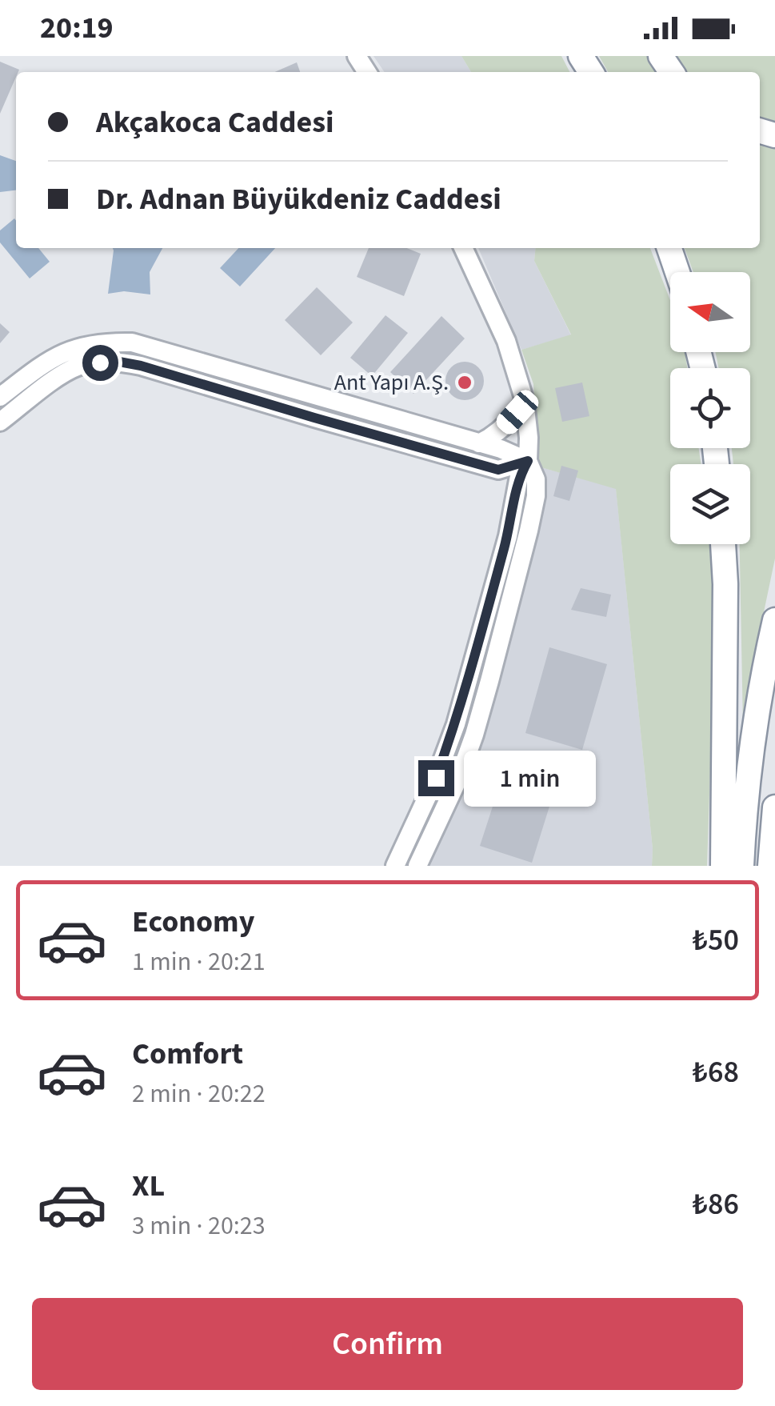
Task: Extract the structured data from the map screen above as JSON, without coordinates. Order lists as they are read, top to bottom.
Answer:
{
  "places": ["Ant Yapı A.Ş."],
  "north": "left",
  "page": {
    "status": "20:19",
    "banner": ["Akçakoca Caddesi", "Dr. Adnan Büyükdeniz Caddesi"],
    "bubble": "1 min",
    "list": [
      {
        "name": "Economy",
        "note": "1 min · 20:21",
        "value": "₺50"
      },
      {
        "name": "Comfort",
        "note": "2 min · 20:22",
        "value": "₺68"
      },
      {
        "name": "XL",
        "note": "3 min · 20:23",
        "value": "₺86"
      }
    ],
    "buttons": "Confirm"
  }
}
